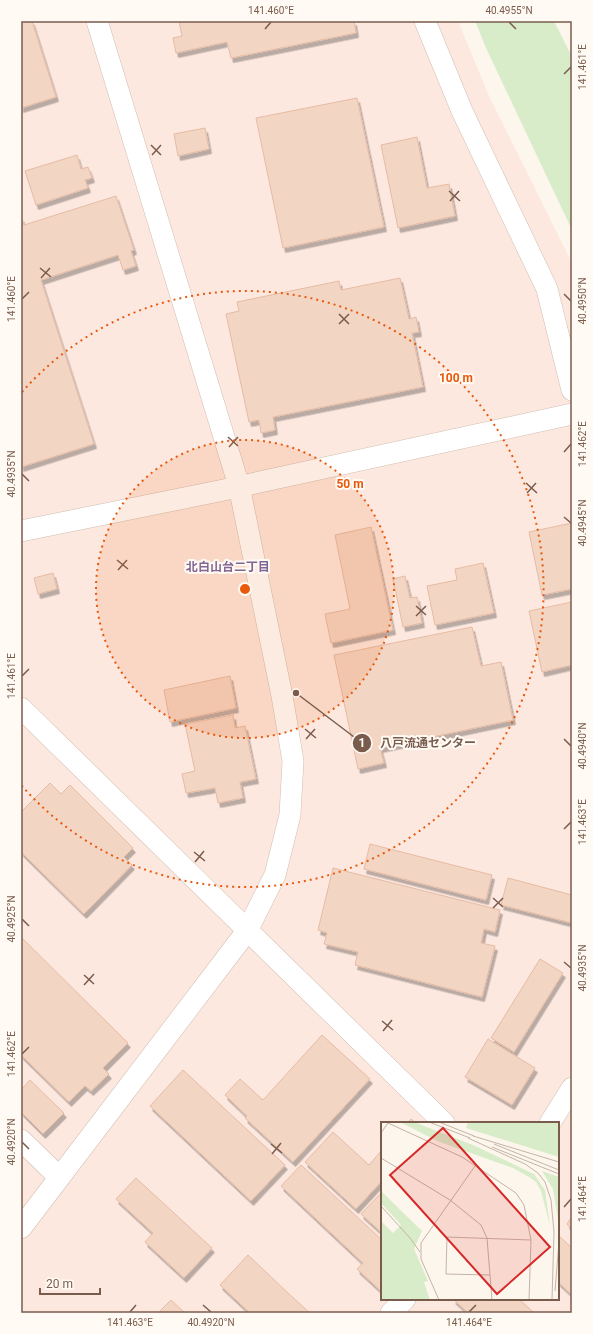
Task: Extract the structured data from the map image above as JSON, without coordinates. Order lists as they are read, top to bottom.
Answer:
{
  "districts": ["北白山台二丁目"],
  "places": ["八戸流通センター"],
  "scale_bar": "20 m",
  "coordinates": [
    "141.460°E",
    "40.4955°N",
    "141.461°E",
    "40.4950°N",
    "141.462°E",
    "40.4935°N",
    "40.4945°N",
    "40.4940°N",
    "141.463°E",
    "40.4925°N",
    "40.4920°N",
    "141.464°E"
  ],
  "rings": ["100 m", "50 m"]
}
